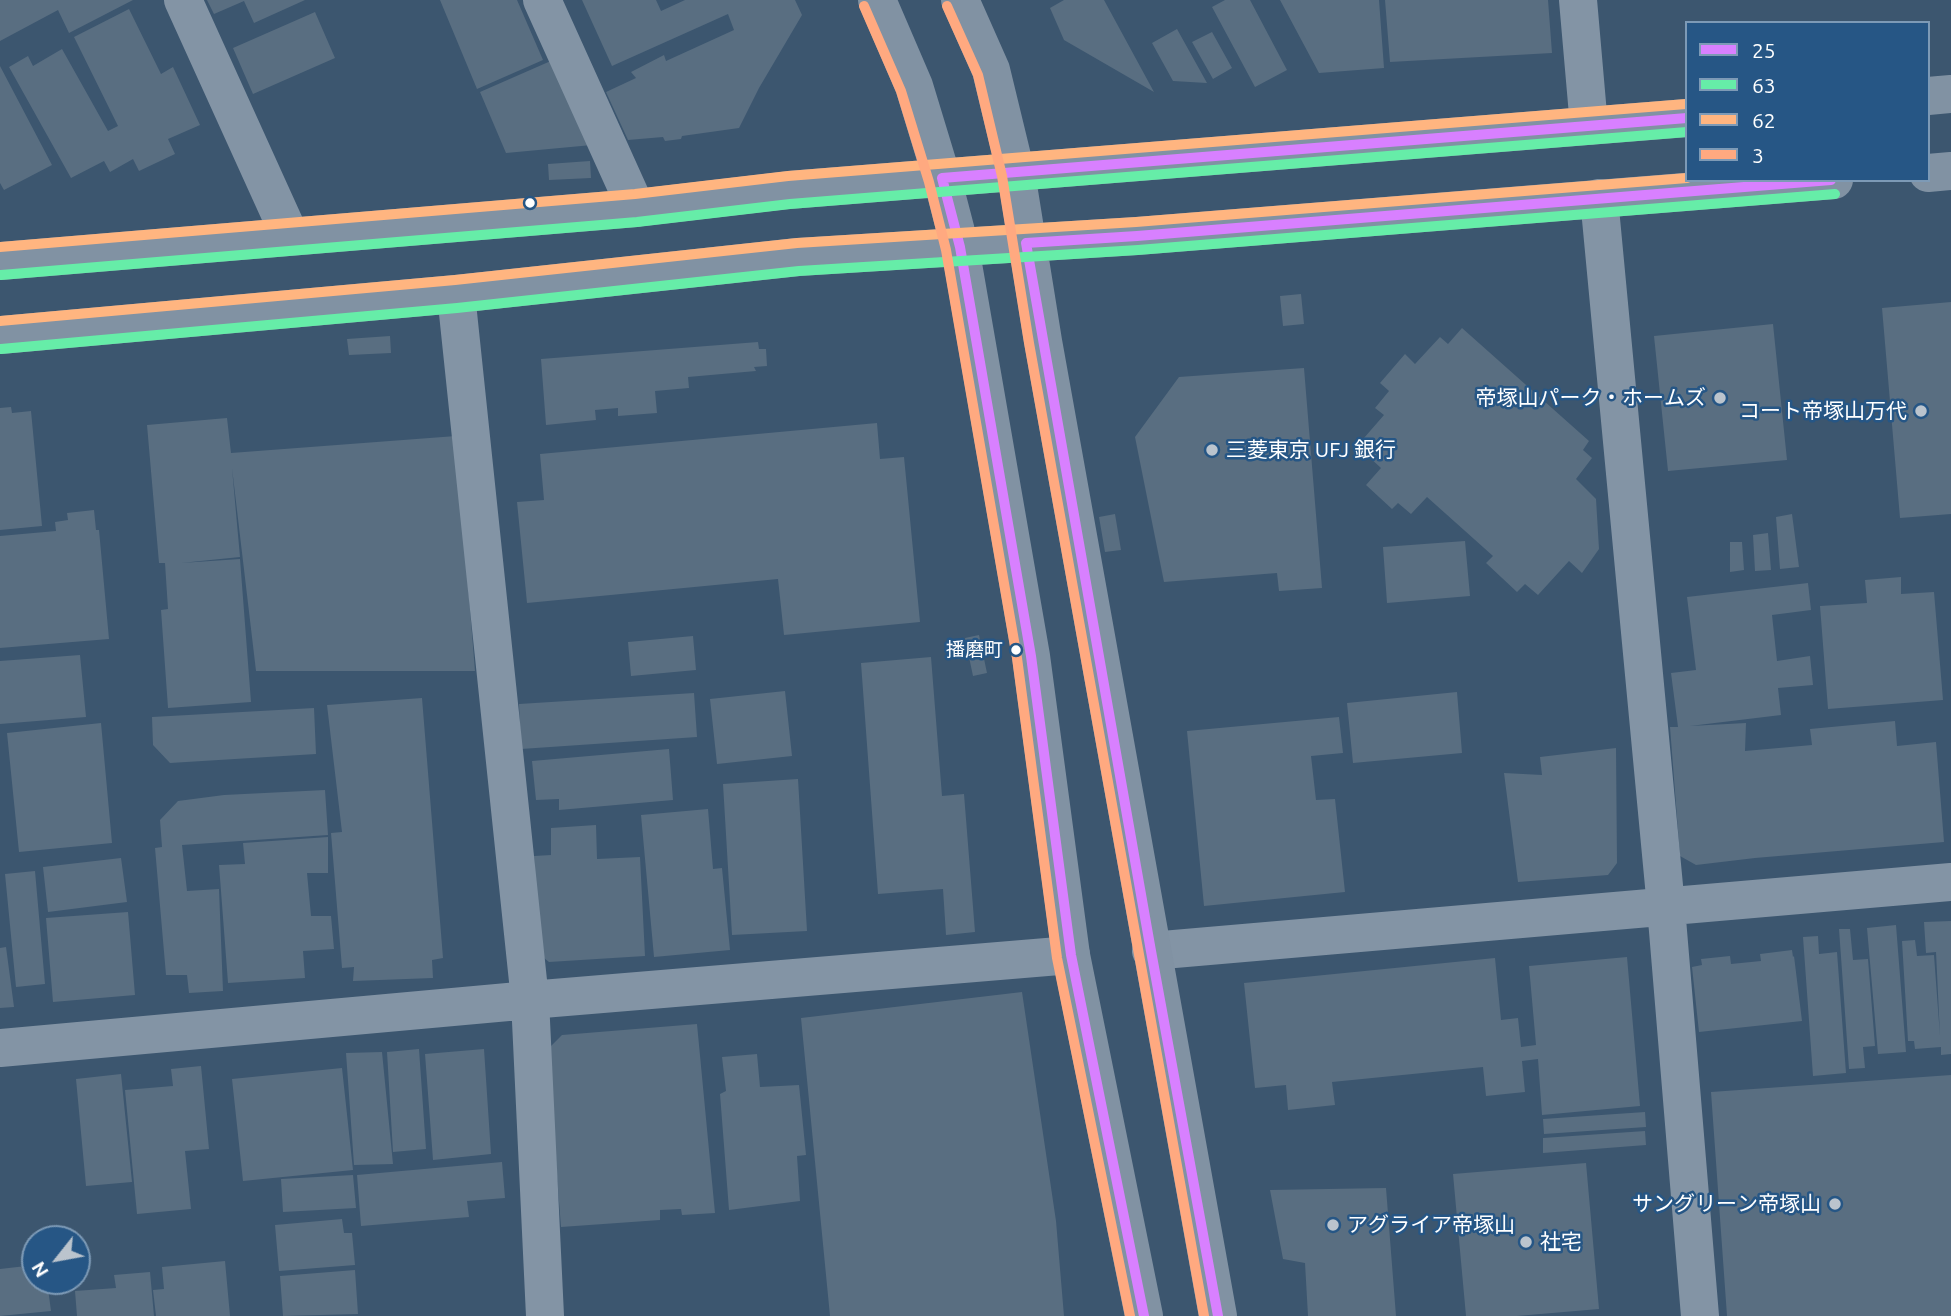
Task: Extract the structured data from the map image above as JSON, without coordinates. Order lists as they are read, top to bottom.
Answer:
{
  "places": [
    "帝塚山パーク・ホームズ",
    "コート帝塚山万代",
    "三菱東京 UFJ 銀行",
    "播磨町",
    "サングリーン帝塚山",
    "アグライア帝塚山",
    "社宅"
  ],
  "lines": [
    "transit line 3",
    "transit line 62",
    "transit line 25",
    "transit line 63"
  ],
  "legend": [
    "25",
    "63",
    "62",
    "3"
  ],
  "north": "bottom left"
}
